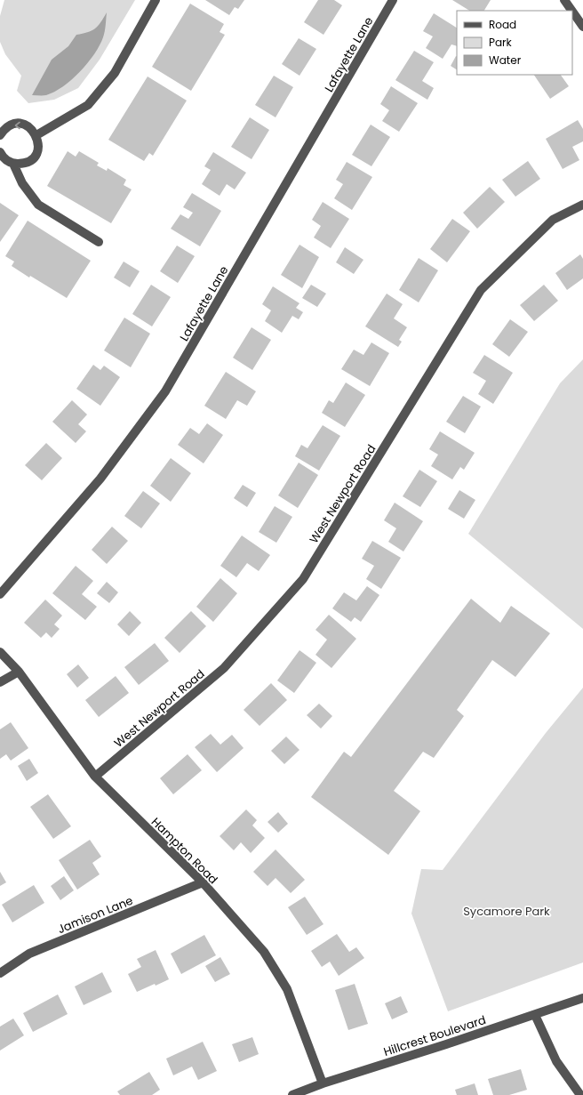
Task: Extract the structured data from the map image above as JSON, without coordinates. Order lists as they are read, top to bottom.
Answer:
{
  "streets": {
    "street": [
      "Lafayette Lane",
      "West Newport Road",
      "Hampton Road",
      "Jamison Lane",
      "Hillcrest Boulevard"
    ]
  },
  "crossings": [
    ["West Newport Road", "Hampton Road"],
    ["Hampton Road", "Jamison Lane"],
    ["Hampton Road", "Hillcrest Boulevard"]
  ],
  "parks": ["Sycamore Park"],
  "legend": ["Road", "Park", "Water"]
}
